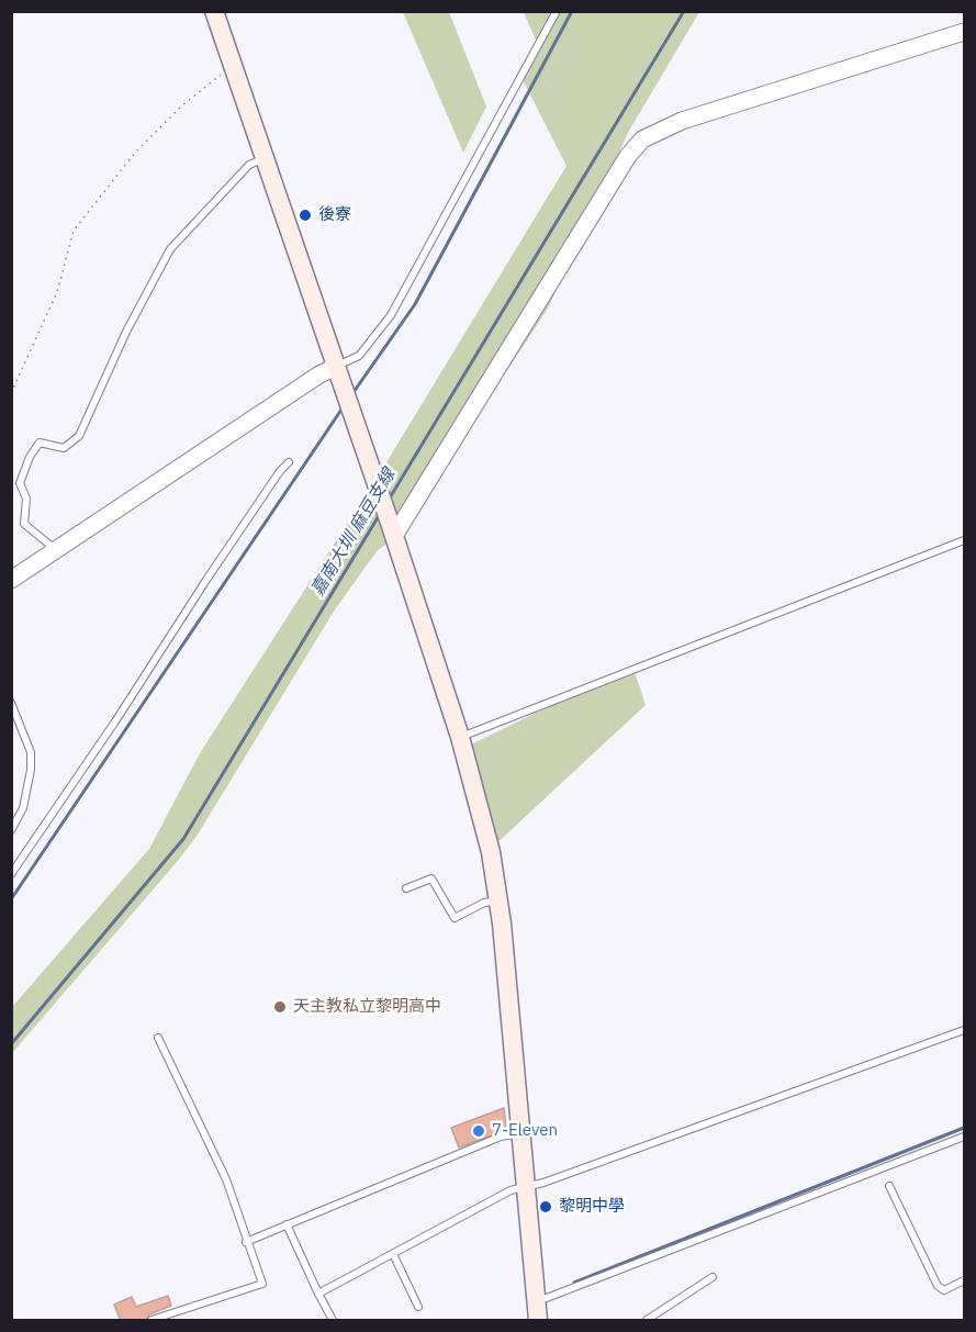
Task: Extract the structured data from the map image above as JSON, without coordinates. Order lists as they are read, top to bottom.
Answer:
{
  "water": ["嘉南大圳 麻豆支線"],
  "places": [
    "後寮",
    "天主教私立黎明高中",
    "7-Eleven",
    "黎明中學"
  ]
}
